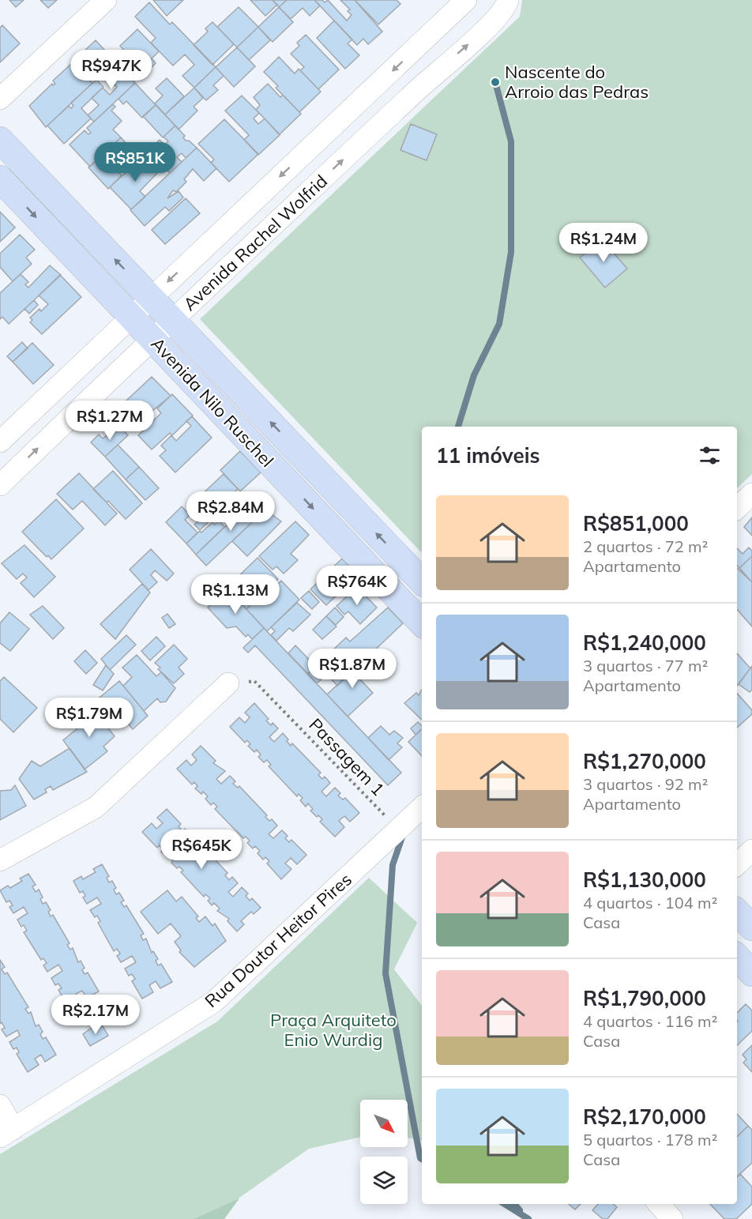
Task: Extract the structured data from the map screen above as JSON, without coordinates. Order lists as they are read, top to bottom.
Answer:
{
  "streets": {
    "street": ["Avenida Rachel Wolfrid", "Avenida Nilo Ruschel", "Rua Doutor Heitor Pires"],
    "path": ["Passagem 1"]
  },
  "crossings": [
    ["Avenida Rachel Wolfrid", "Avenida Nilo Ruschel"],
    ["Passagem 1", "Rua Doutor Heitor Pires"]
  ],
  "parks": ["Praça Arquiteto Enio Wurdig"],
  "places": ["Nascente do Arroio das Pedras"],
  "north": "bottom right",
  "page": {
    "price": [
      "R$947K",
      "R$851K",
      "R$1.24M",
      "R$1.27M",
      "R$2.84M",
      "R$764K",
      "R$1.13M",
      "R$1.87M",
      "R$1.79M",
      "R$645K",
      "R$2.17M"
    ],
    "heading": "11 imóveis",
    "list": [
      {
        "name": "R$851,000",
        "note": "2 quartos · 72 m² · Apartamento"
      },
      {
        "name": "R$1,240,000",
        "note": "3 quartos · 77 m² · Apartamento"
      },
      {
        "name": "R$1,270,000",
        "note": "3 quartos · 92 m² · Apartamento"
      },
      {
        "name": "R$1,130,000",
        "note": "4 quartos · 104 m² · Casa"
      },
      {
        "name": "R$1,790,000",
        "note": "4 quartos · 116 m² · Casa"
      },
      {
        "name": "R$2,170,000",
        "note": "5 quartos · 178 m² · Casa"
      }
    ]
  }
}
